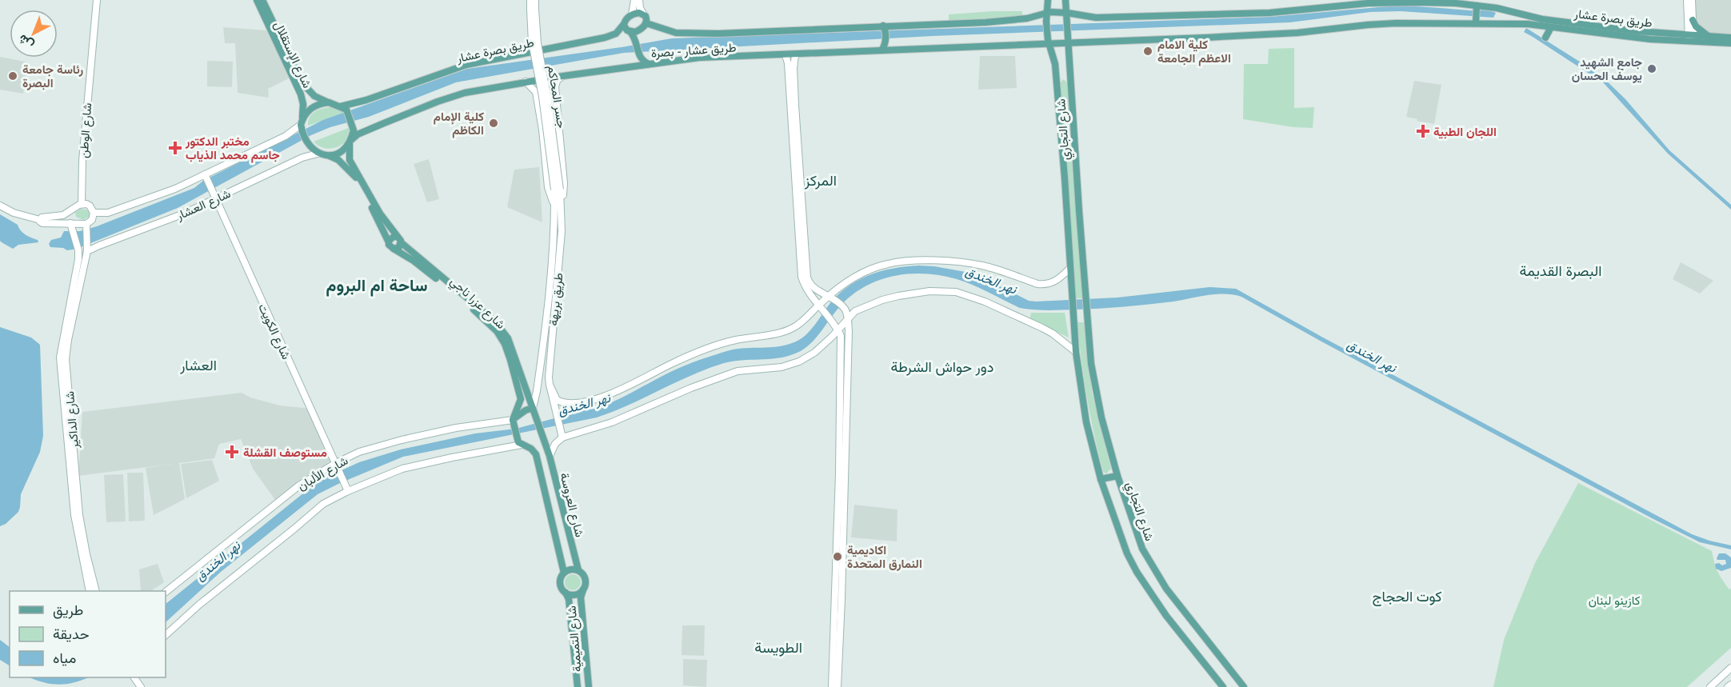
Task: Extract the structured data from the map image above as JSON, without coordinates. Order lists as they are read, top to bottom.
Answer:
{
  "streets": {
    "main road": [
      "طريق بصرة عشار",
      "طريق عشار - بصرة",
      "شارع الإستقلال",
      "جسر المحاكم",
      "شارع التجاري",
      "شارع الوطن",
      "شارع العشار",
      "طريق بريهة",
      "شارع عزرا ناجي",
      "شارع الكويت",
      "شارع الداكير",
      "شارع الألبان",
      "شارع العروسة",
      "شارع التميمية"
    ]
  },
  "crossings": [
    ["طريق بصرة عشار", "طريق عشار - بصرة"],
    ["طريق بصرة عشار", "شارع الإستقلال"],
    ["طريق بصرة عشار", "شارع التجاري"],
    ["طريق بصرة عشار", "شارع العشار"],
    ["طريق بصرة عشار", "شارع عزرا ناجي"],
    ["طريق عشار - بصرة", "شارع الإستقلال"],
    ["طريق عشار - بصرة", "شارع التجاري"],
    ["طريق عشار - بصرة", "شارع العشار"],
    ["طريق عشار - بصرة", "شارع عزرا ناجي"],
    ["شارع الإستقلال", "شارع العشار"],
    ["شارع الإستقلال", "شارع عزرا ناجي"],
    ["جسر المحاكم", "طريق بريهة"],
    ["شارع العشار", "شارع عزرا ناجي"],
    ["شارع العشار", "شارع الكويت"],
    ["شارع العشار", "شارع الداكير"],
    ["طريق بريهة", "شارع عزرا ناجي"],
    ["شارع عزرا ناجي", "شارع الألبان"],
    ["شارع عزرا ناجي", "شارع العروسة"],
    ["شارع الكويت", "شارع الألبان"],
    ["شارع العروسة", "شارع التميمية"]
  ],
  "districts": [
    "المركز",
    "البصرة القديمة",
    "ساحة ام البروم",
    "العشار",
    "دور حواش الشرطة",
    "كوت الحجاج",
    "الطويسة"
  ],
  "water": ["نهر الخندق"],
  "parks": ["كازينو لبنان"],
  "places": {
    "other": [
      "كلية الامام الاعظم الجامعة",
      "جامع الشهيد يوسف الحسان",
      "رئاسة جامعة البصرة",
      "كلية الإمام الكاظم",
      "اكاديمية النمارق المتحدة"
    ],
    "health": ["اللجان الطبية", "مختبر الدكتور جاسم محمد الذياب", "مستوصف القشلة"]
  },
  "legend": ["طريق", "حديقة", "مياه"],
  "north": "bottom left"
}
